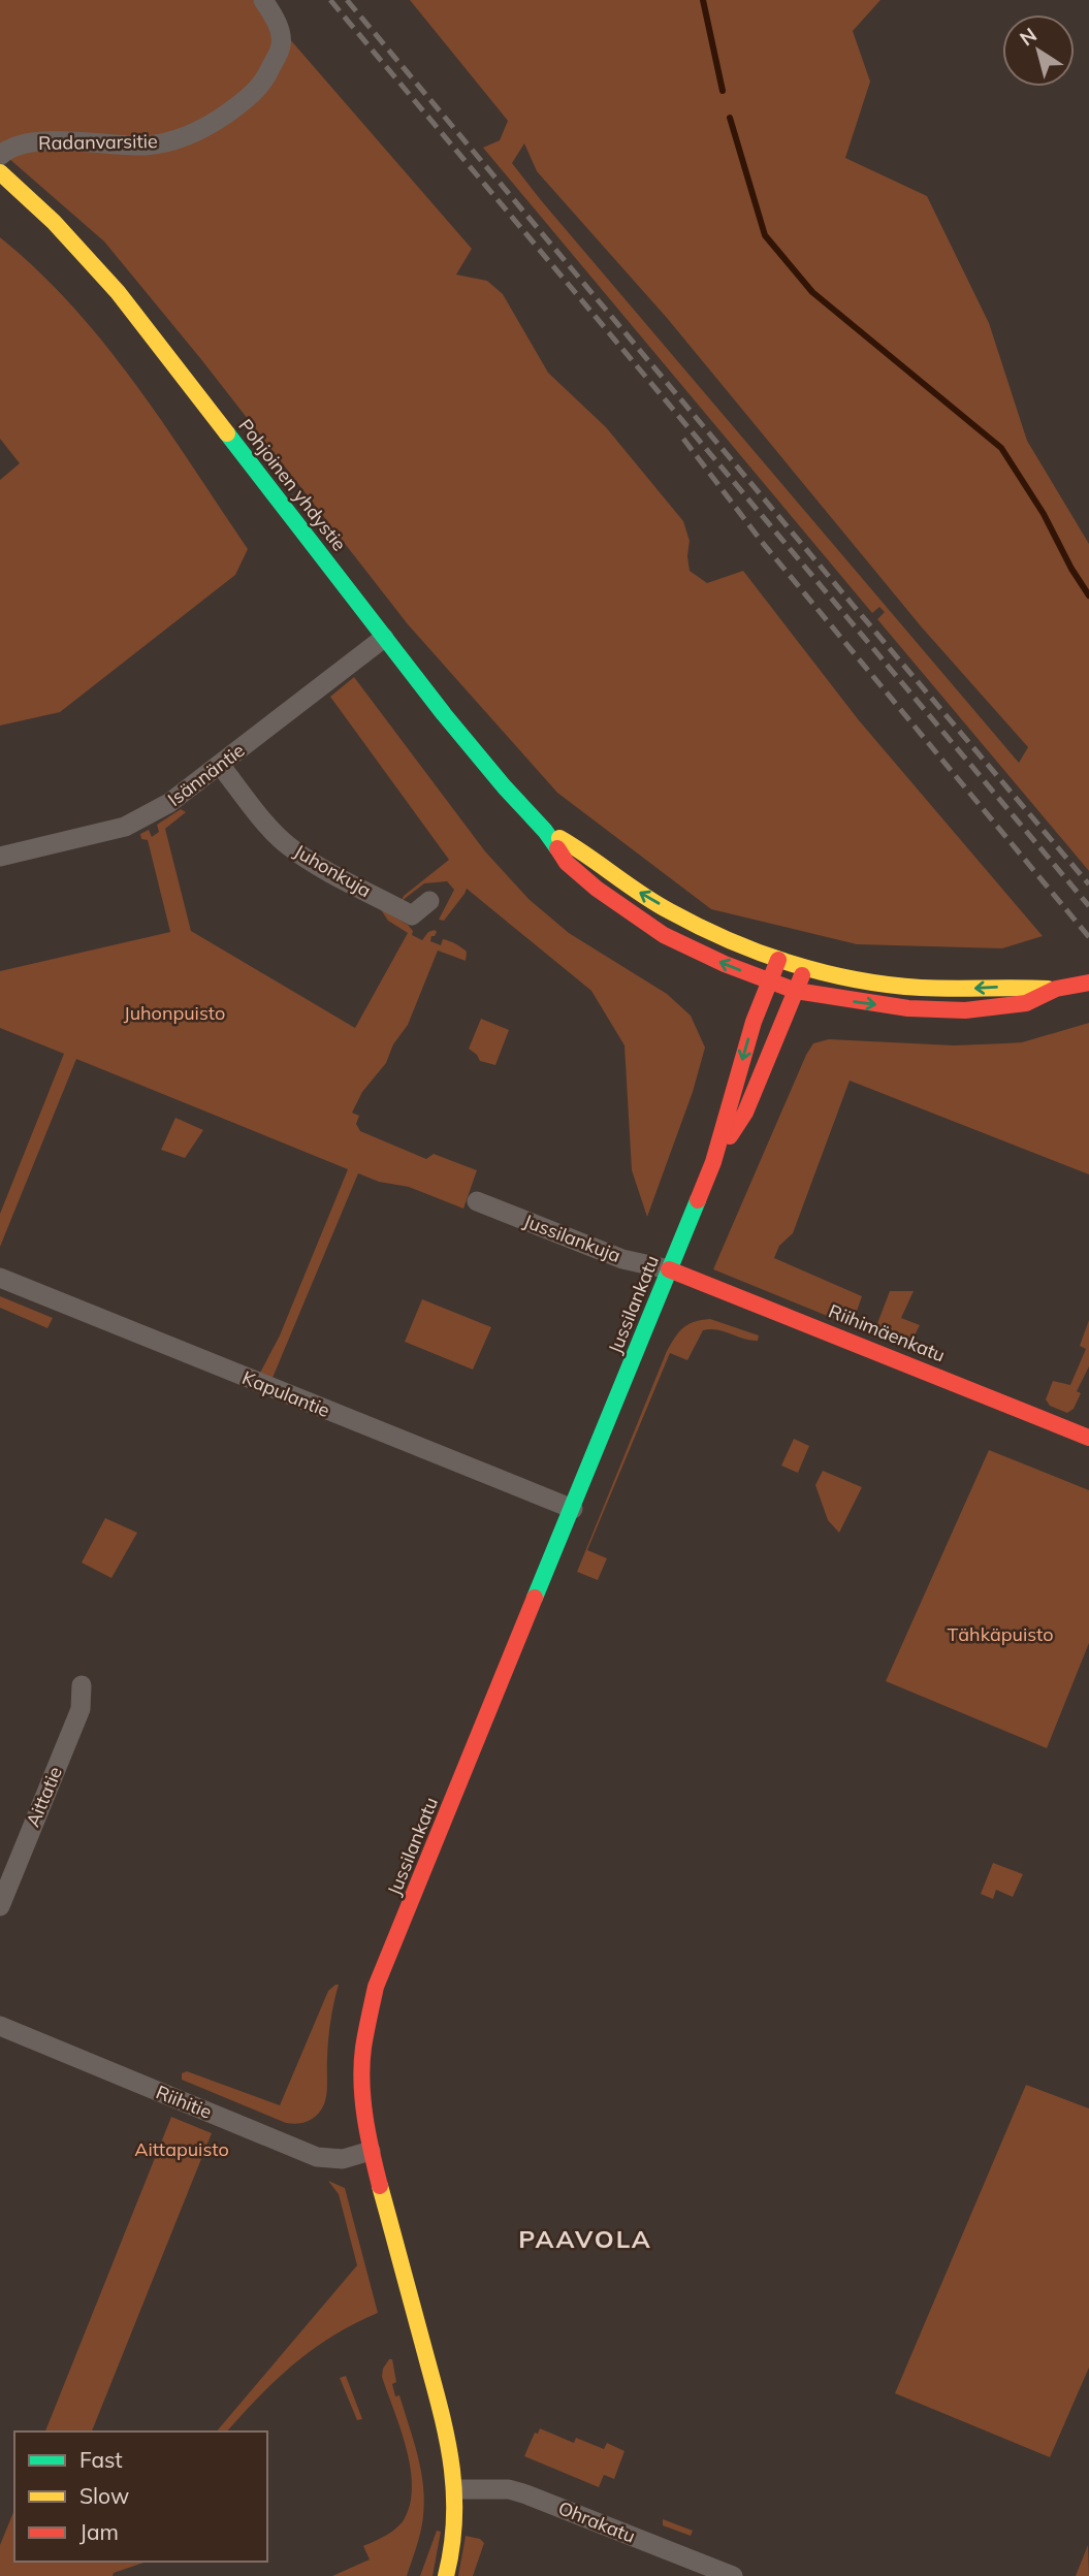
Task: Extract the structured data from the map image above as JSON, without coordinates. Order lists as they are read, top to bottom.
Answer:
{
  "streets": {
    "main road": ["Pohjoinen yhdystie", "Jussilankatu", "Riihimäenkatu"],
    "street": [
      "Radanvarsitie",
      "Isännäntie",
      "Juhonkuja",
      "Jussilankuja",
      "Kapulantie",
      "Aittatie",
      "Riihitie",
      "Ohrakatu"
    ]
  },
  "crossings": [
    ["Pohjoinen yhdystie", "Isännäntie"],
    ["Pohjoinen yhdystie", "Jussilankatu"],
    ["Isännäntie", "Juhonkuja"],
    ["Jussilankuja", "Jussilankatu"],
    ["Jussilankuja", "Riihimäenkatu"],
    ["Jussilankatu", "Riihimäenkatu"],
    ["Jussilankatu", "Kapulantie"],
    ["Jussilankatu", "Riihitie"],
    ["Jussilankatu", "Ohrakatu"]
  ],
  "districts": ["PAAVOLA"],
  "parks": ["Juhonpuisto", "Tähkäpuisto", "Aittapuisto"],
  "legend": ["Fast", "Slow", "Jam"],
  "north": "top left"
}
